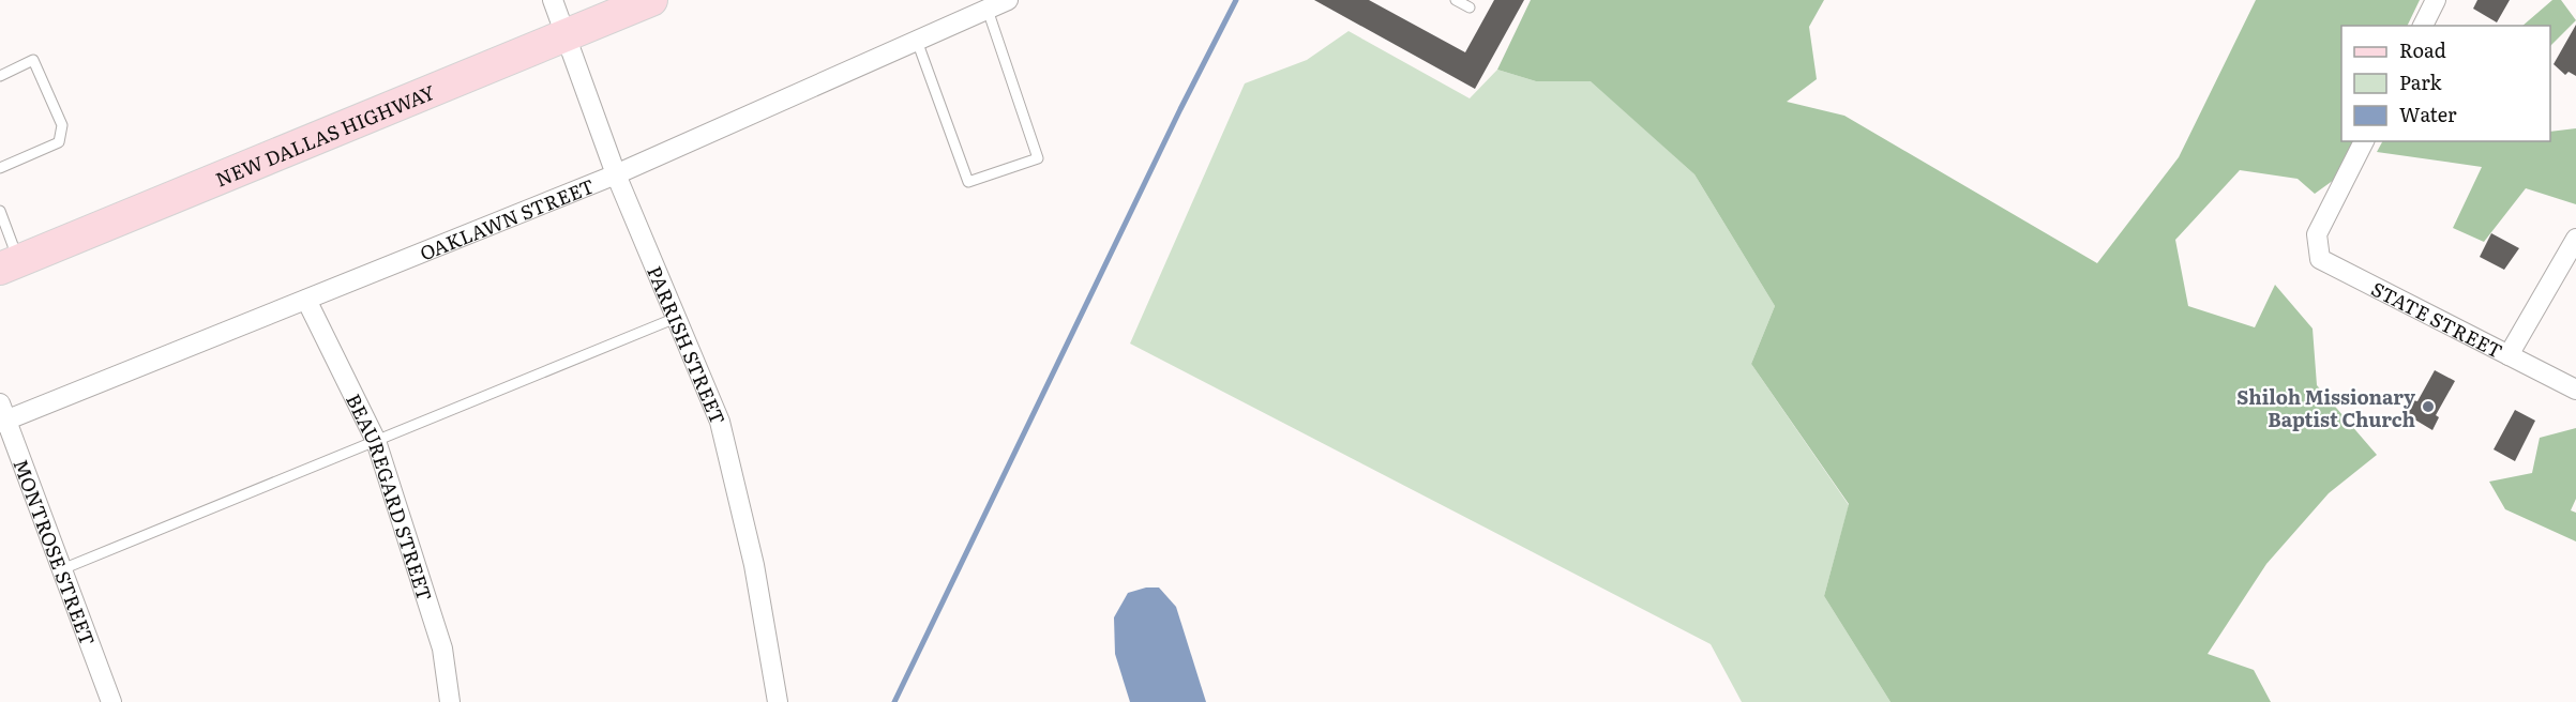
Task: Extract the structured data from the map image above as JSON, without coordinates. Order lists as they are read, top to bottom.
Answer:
{
  "streets": {
    "main road": ["NEW DALLAS HIGHWAY"],
    "street": [
      "OAKLAWN STREET",
      "STATE STREET",
      "PARRISH STREET",
      "BEAUREGARD STREET",
      "MONTROSE STREET"
    ]
  },
  "crossings": [
    ["NEW DALLAS HIGHWAY", "PARRISH STREET"],
    ["OAKLAWN STREET", "PARRISH STREET"],
    ["OAKLAWN STREET", "BEAUREGARD STREET"],
    ["OAKLAWN STREET", "MONTROSE STREET"]
  ],
  "places": ["Shiloh Missionary Baptist Church"],
  "legend": ["Road", "Park", "Water"]
}
